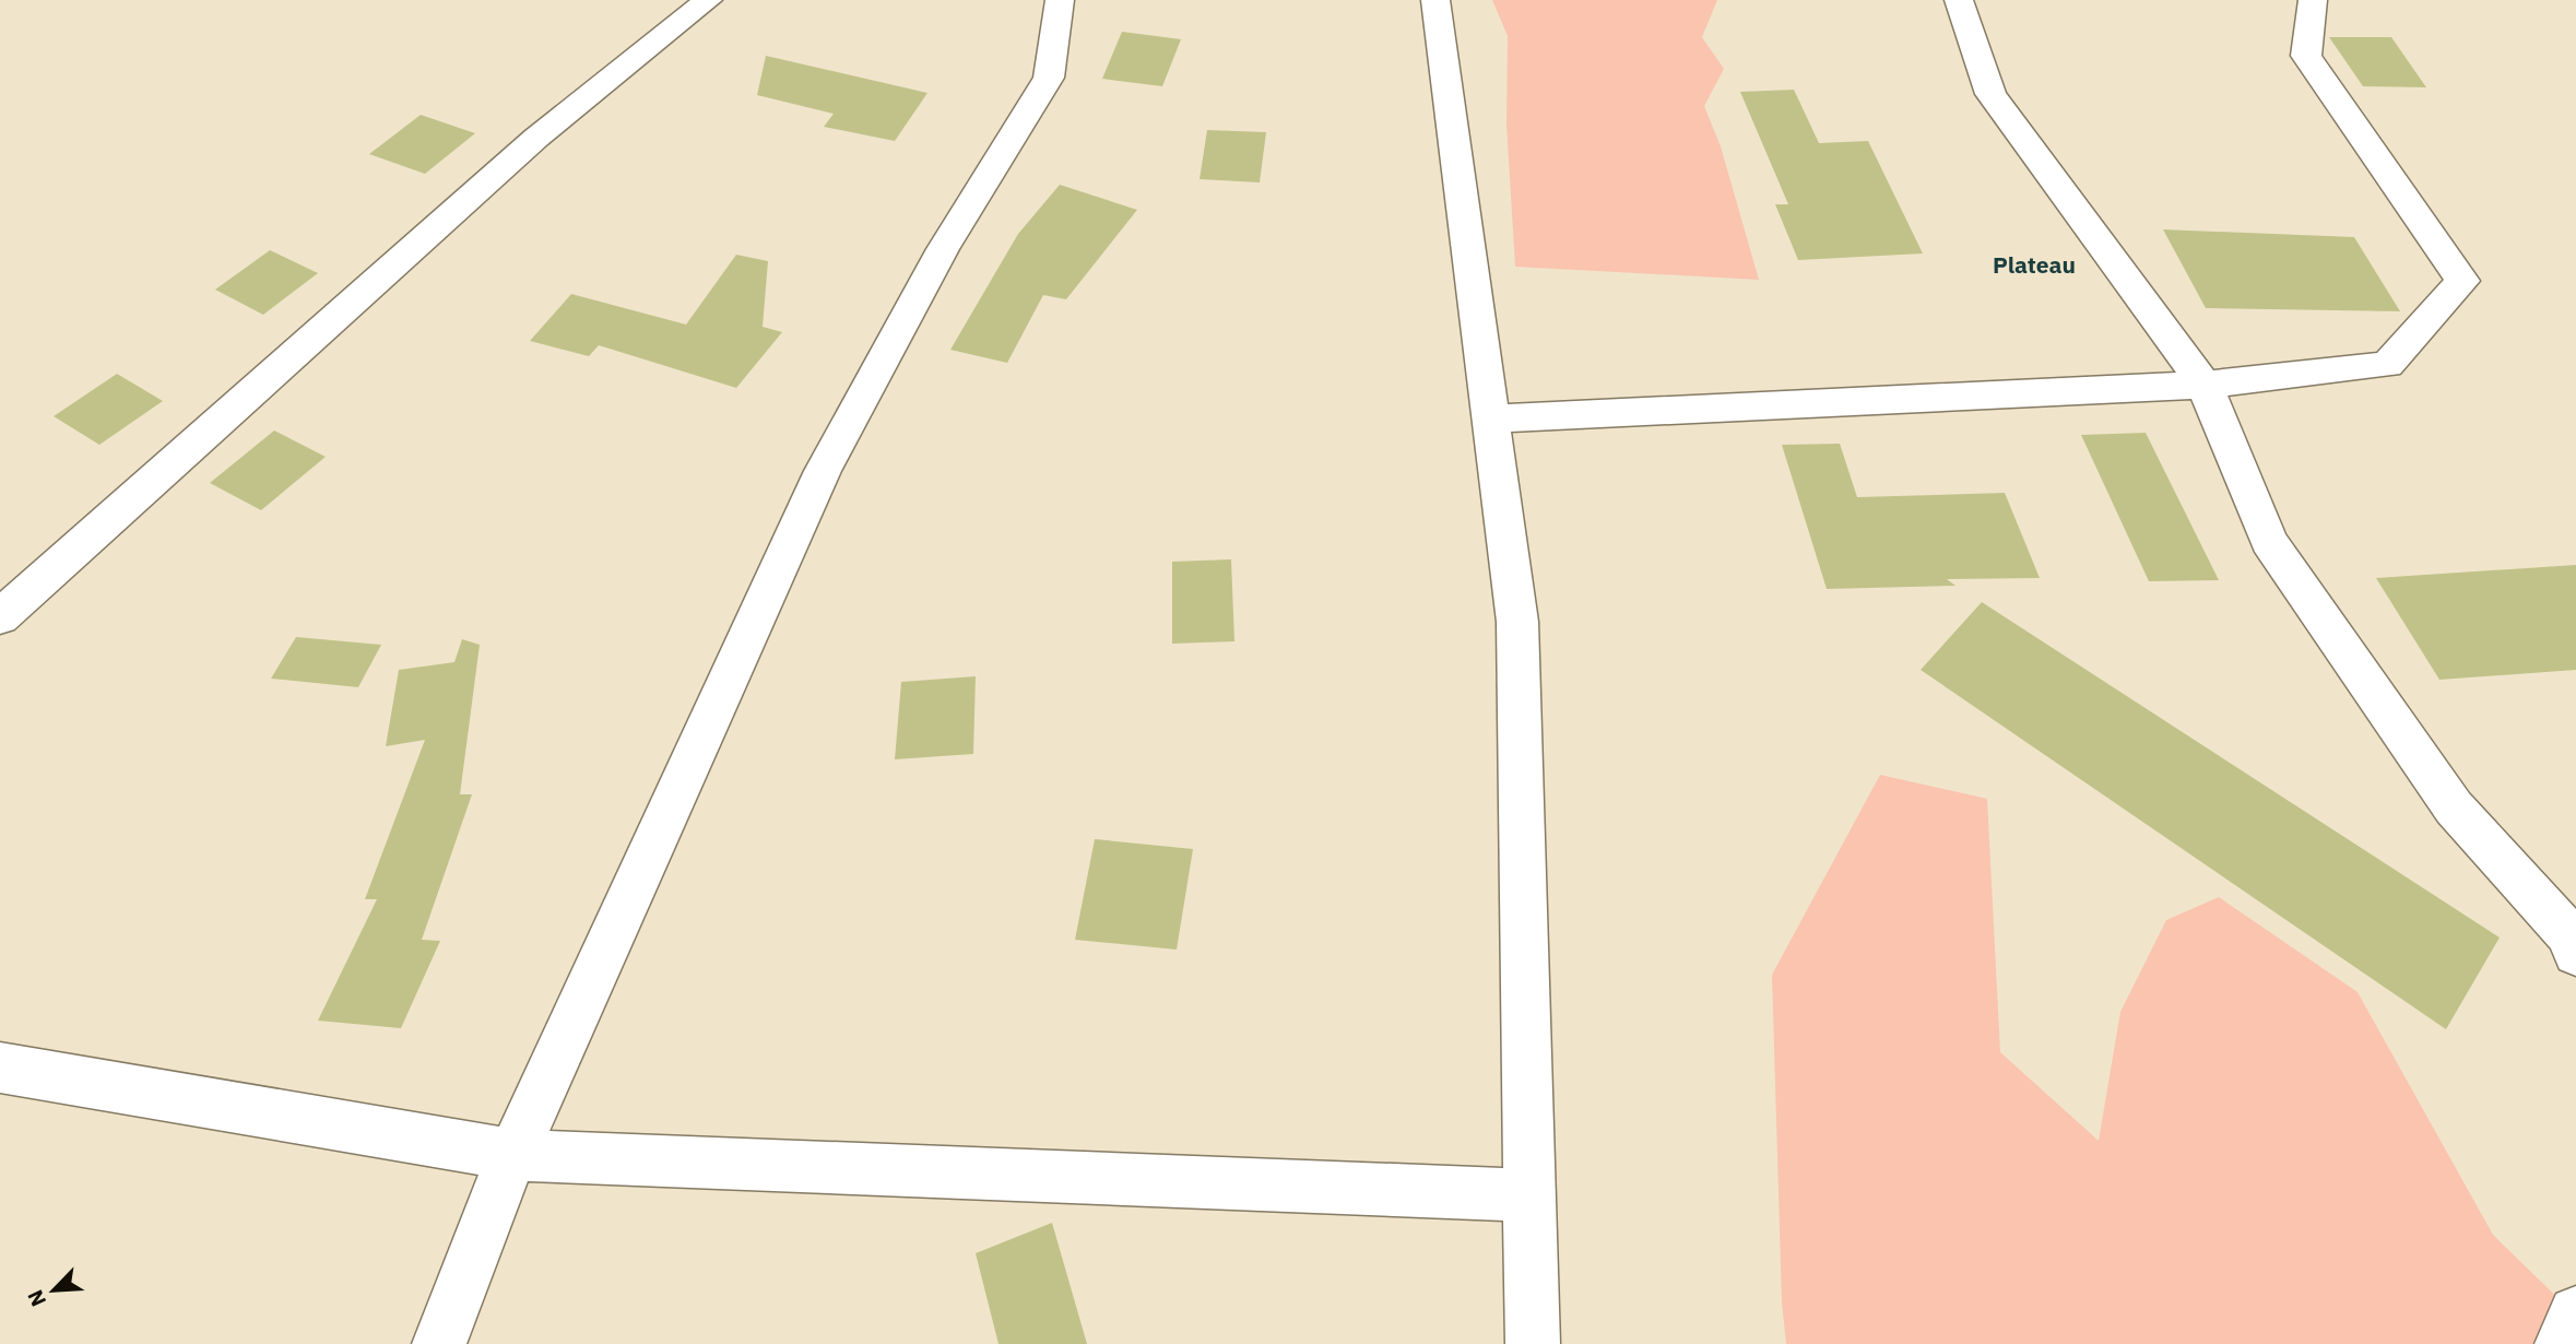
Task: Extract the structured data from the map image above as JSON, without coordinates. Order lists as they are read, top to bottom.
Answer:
{
  "districts": ["Plateau"],
  "north": "bottom left"
}
